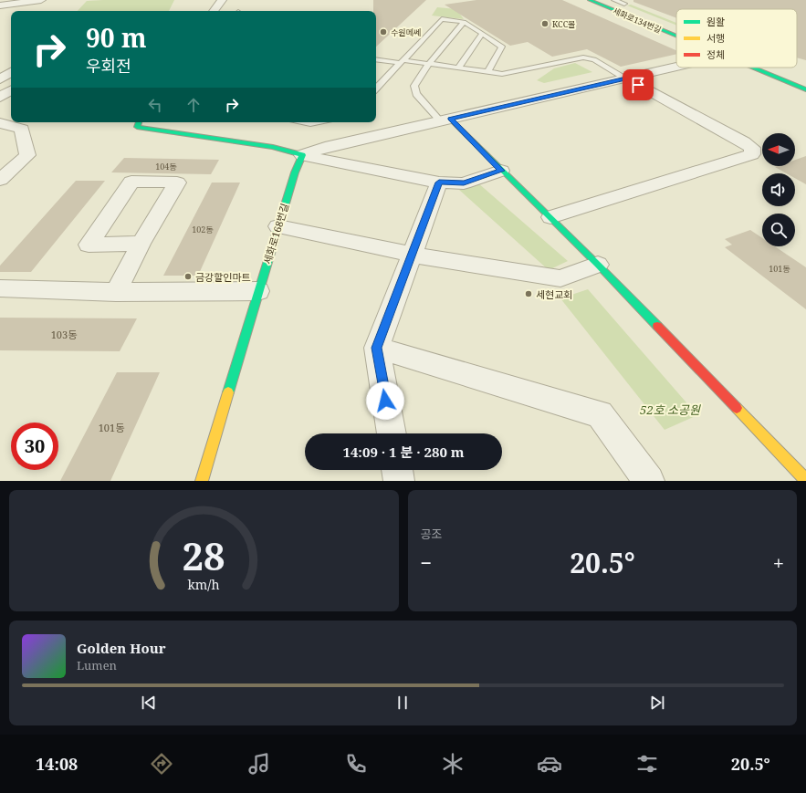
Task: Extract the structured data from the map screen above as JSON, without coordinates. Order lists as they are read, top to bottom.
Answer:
{
  "streets": {
    "street": ["세화로134번길", "세화로168번길"]
  },
  "parks": ["52호 소공원"],
  "places": [
    "KCC몰",
    "수원메쎄",
    "금강할인마트",
    "세현교회"
  ],
  "house_numbers": [
    "104동",
    "102동",
    "101동",
    "103동",
    "101동"
  ],
  "legend": ["원활", "서행", "정체"],
  "north": "left",
  "page": {
    "turn": ["90 m", "우회전"],
    "limit": "30",
    "trip": "14:09 · 1 분 · 280 m",
    "tile": "공조",
    "heat": ["−", "20.5°", "+"],
    "song": ["Golden Hour", "Lumen"],
    "tabs": ["14:08", "20.5°"],
    "gauge": ["28", "km/h"]
  }
}
